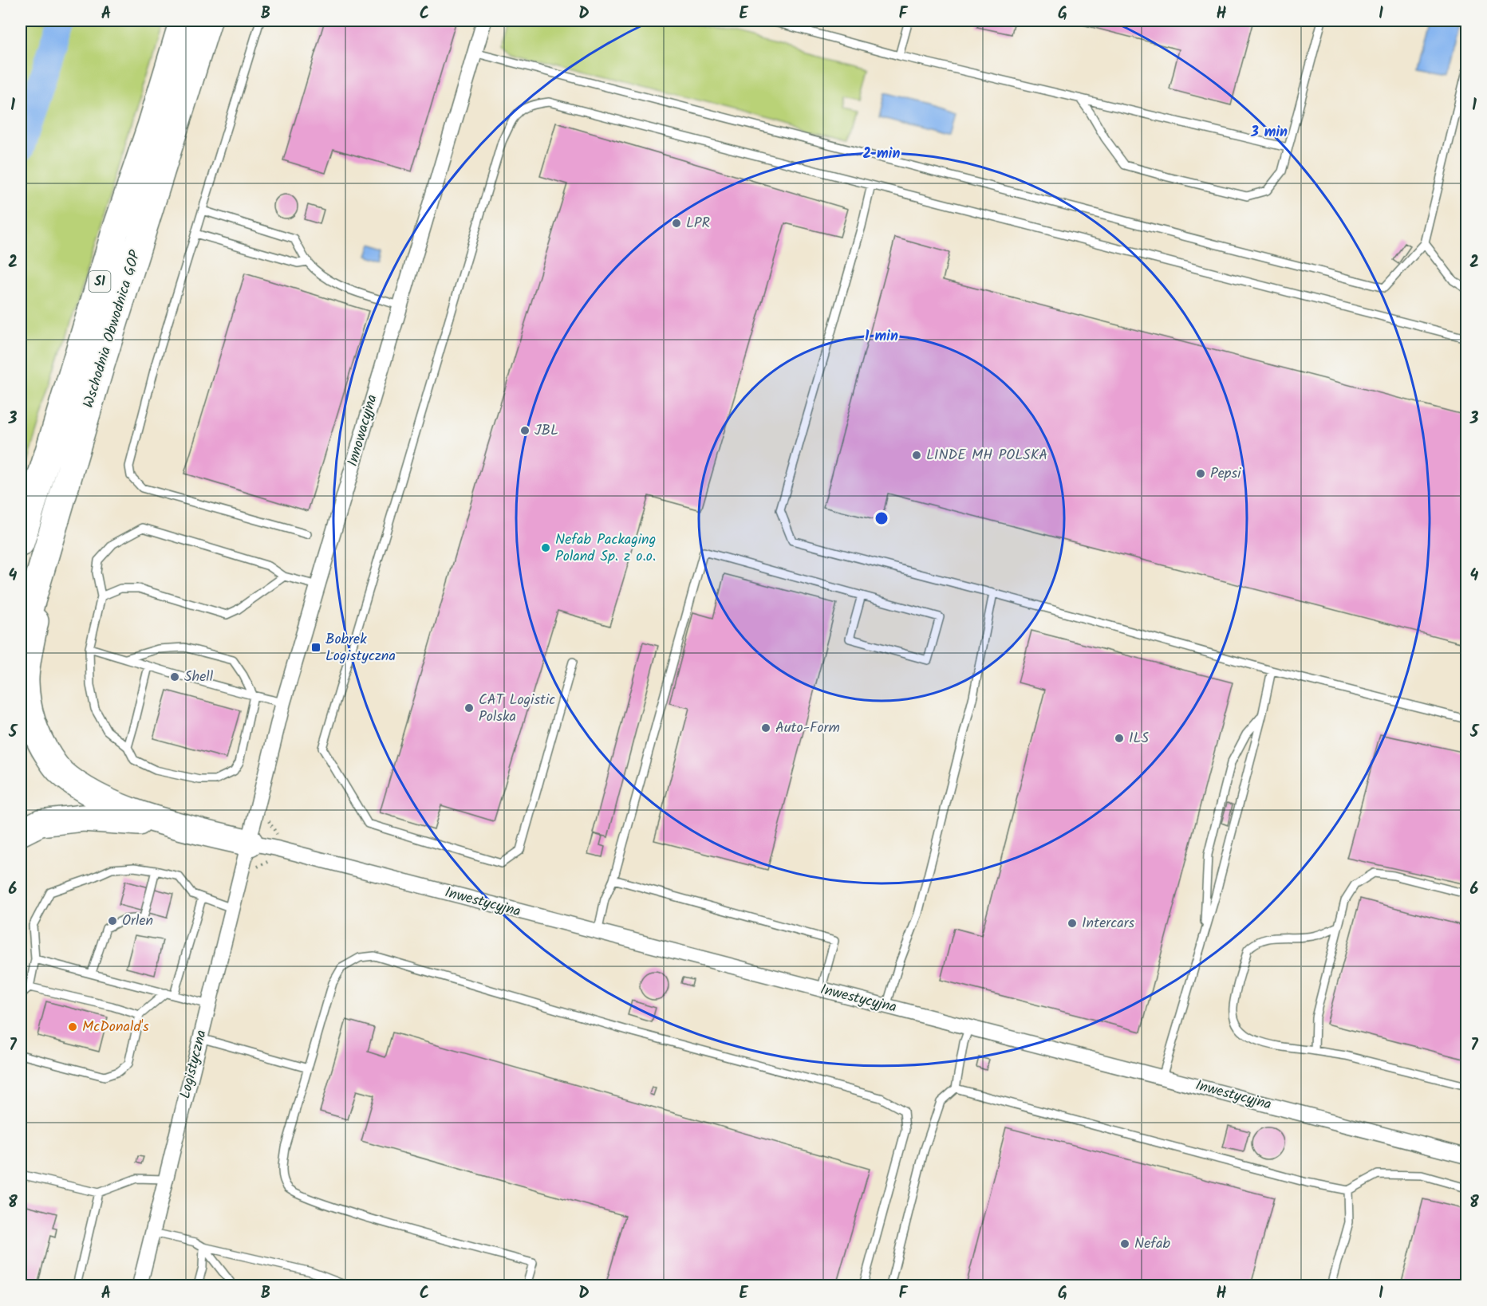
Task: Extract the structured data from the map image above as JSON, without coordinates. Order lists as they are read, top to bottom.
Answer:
{
  "streets": {
    "highway": ["S1", "Wschodnia Obwodnica GOP"],
    "street": ["Innowacyjna", "Inwestycyjna", "Logistyczna"]
  },
  "crossings": [
    ["Innowacyjna", "Inwestycyjna"],
    ["Innowacyjna", "Logistyczna"],
    ["Inwestycyjna", "Logistyczna"]
  ],
  "places": {
    "other": [
      "LPR",
      "JBL",
      "LINDE MH POLSKA",
      "Pepsi",
      "Nefab Packaging Poland Sp. z o.o.",
      "Shell",
      "CAT Logistic Polska",
      "Auto-Form",
      "ILS",
      "Orlen",
      "Intercars",
      "McDonald's",
      "Nefab"
    ],
    "transit": ["Bobrek Logistyczna"]
  },
  "grid": {
    "columns": [
      "A",
      "B",
      "C",
      "D",
      "E",
      "F",
      "G",
      "H",
      "I"
    ],
    "rows": [
      "1",
      "2",
      "3",
      "4",
      "5",
      "6",
      "7",
      "8"
    ]
  },
  "rings": ["3 min", "2 min", "1 min"]
}
